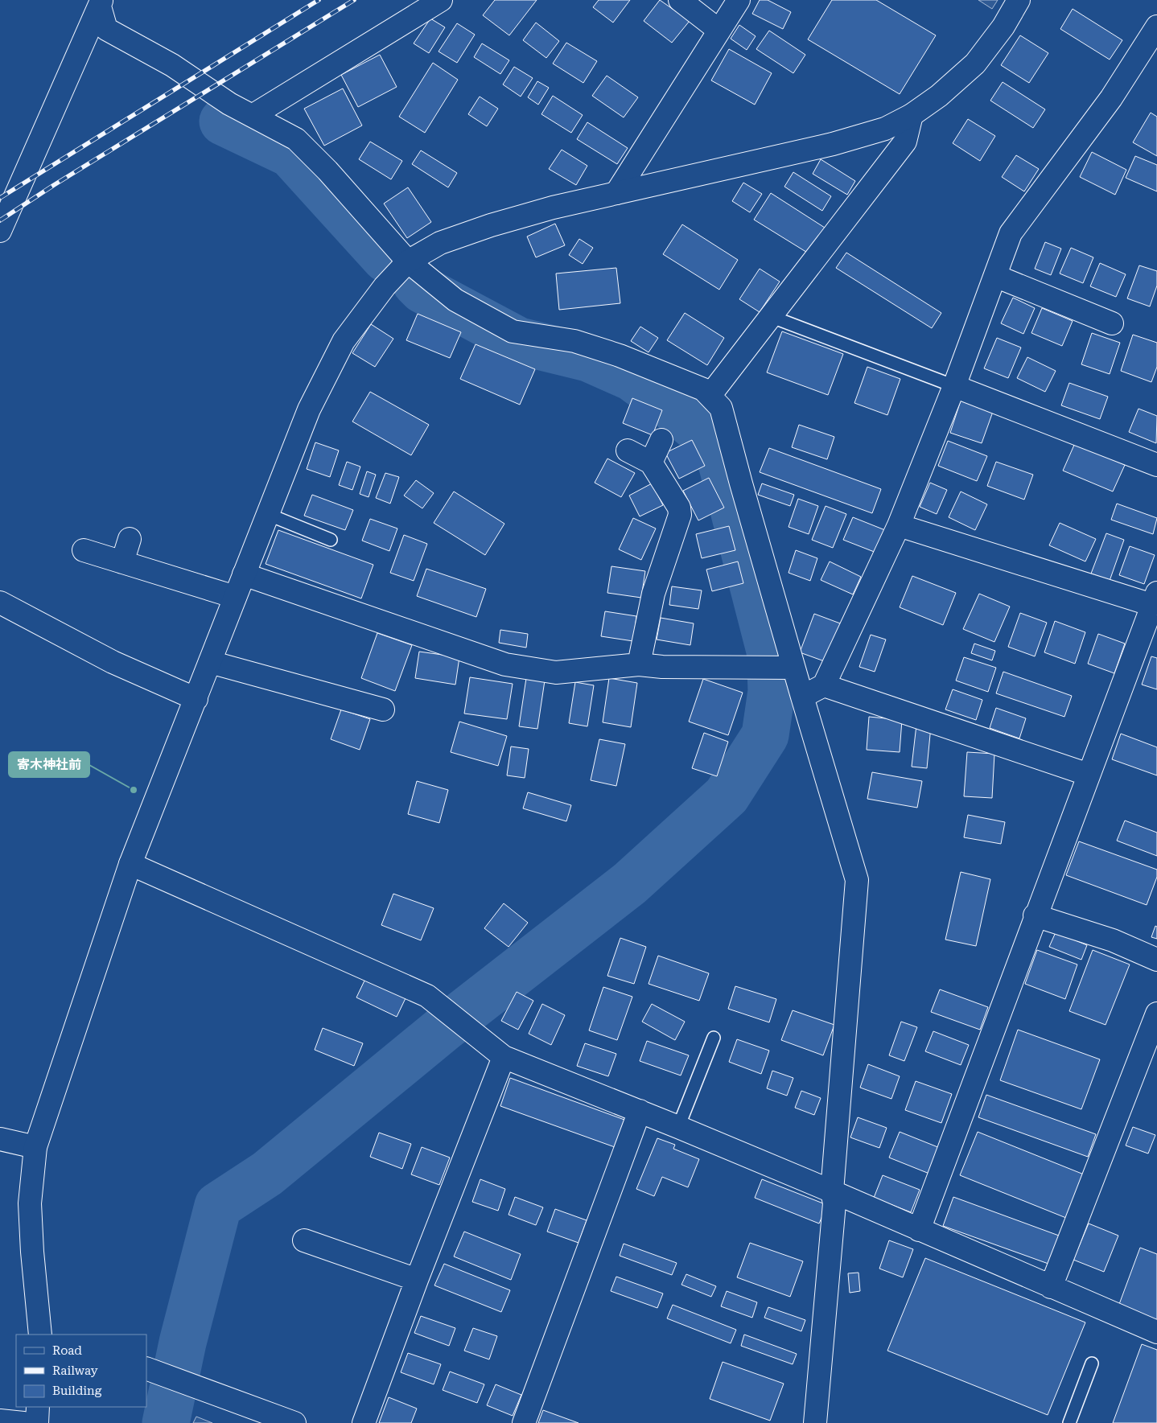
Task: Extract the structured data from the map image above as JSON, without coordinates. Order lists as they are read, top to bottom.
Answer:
{
  "places": ["寄木神社前"],
  "legend": ["Road", "Railway", "Building"]
}
